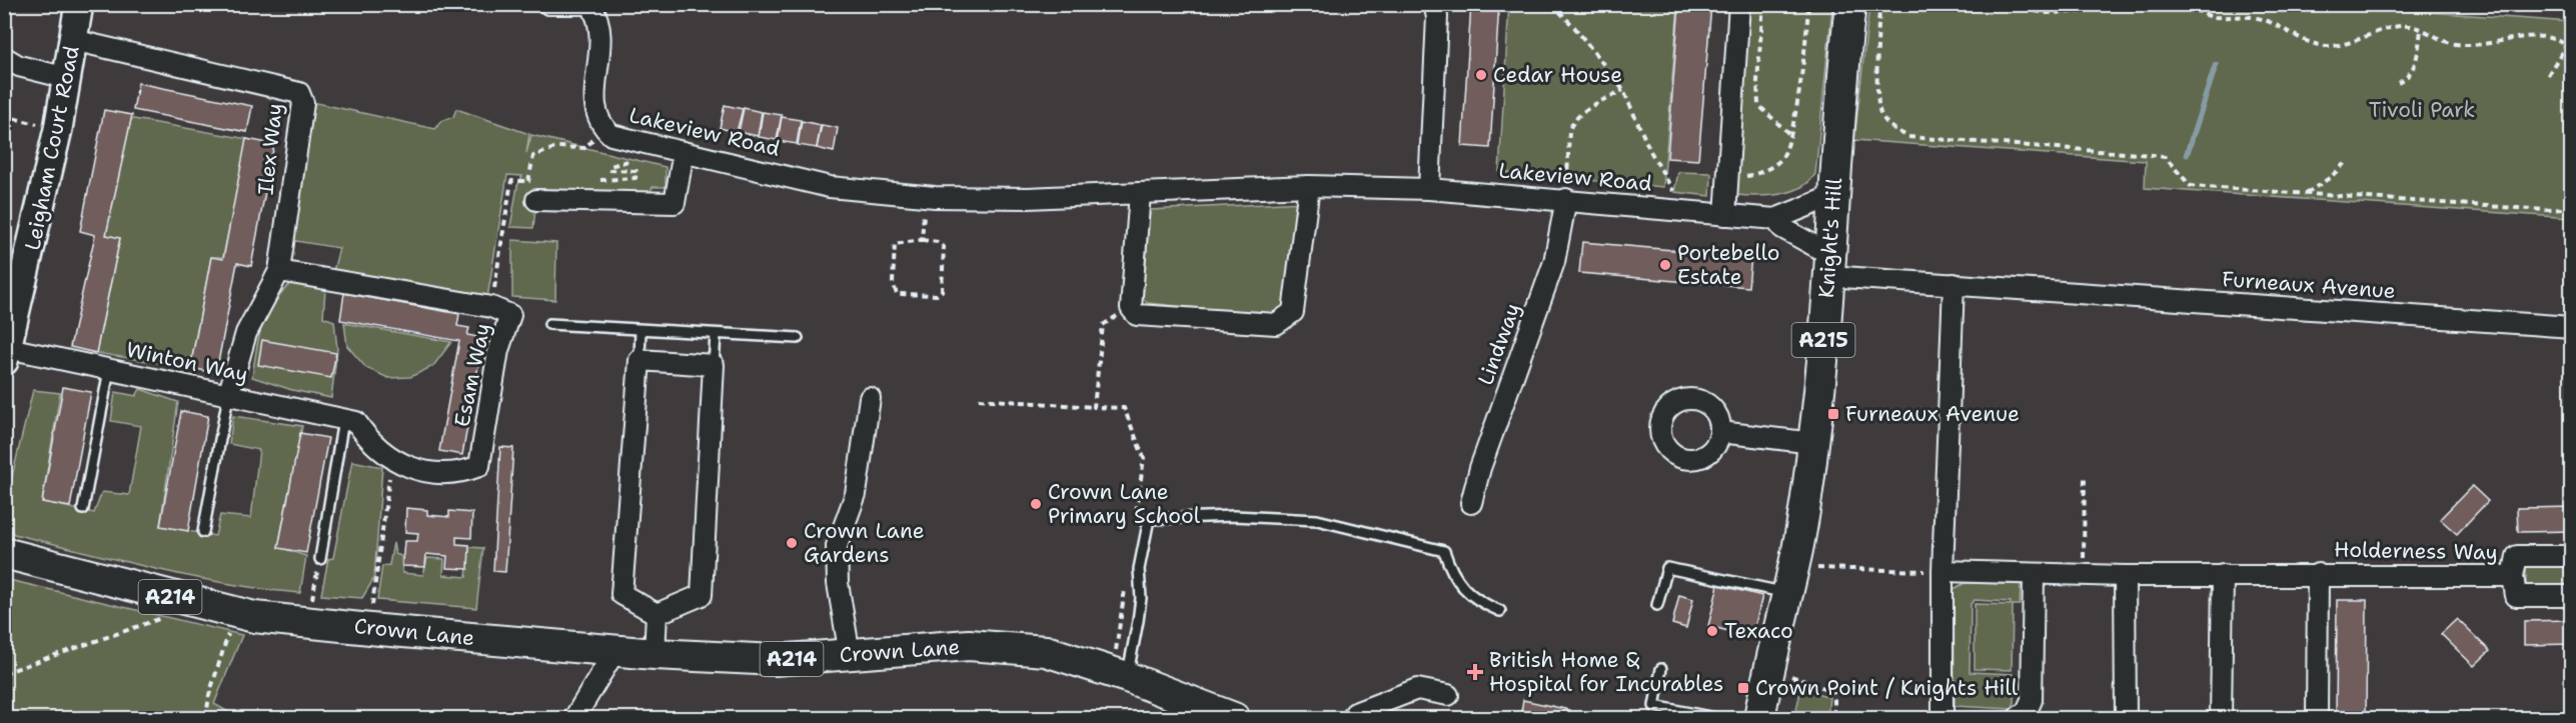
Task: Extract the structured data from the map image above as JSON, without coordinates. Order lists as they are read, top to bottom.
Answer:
{
  "streets": {
    "main road": [
      "Knight's Hill",
      "A215",
      "A214",
      "Crown Lane"
    ],
    "street": [
      "Lakeview Road",
      "Leigham Court Road",
      "Ilex Way",
      "Furneaux Avenue",
      "Lindway",
      "Winton Way",
      "Esam Way",
      "Holderness Way"
    ]
  },
  "crossings": [
    ["Lakeview Road", "Knight's Hill"],
    ["Lakeview Road", "Lindway"],
    ["Leigham Court Road", "Ilex Way"],
    ["Leigham Court Road", "Winton Way"],
    ["Ilex Way", "Winton Way"],
    ["Ilex Way", "Esam Way"],
    ["Knight's Hill", "Furneaux Avenue"],
    ["Winton Way", "Esam Way"],
    ["A214", "Crown Lane"]
  ],
  "parks": ["Tivoli Park"],
  "places": {
    "other": [
      "Cedar House",
      "Portebello Estate",
      "Crown Lane Primary School",
      "Crown Lane Gardens",
      "Texaco"
    ],
    "transit": ["Furneaux Avenue", "Crown Point / Knights Hill"],
    "health": ["British Home & Hospital for Incurables"]
  }
}
